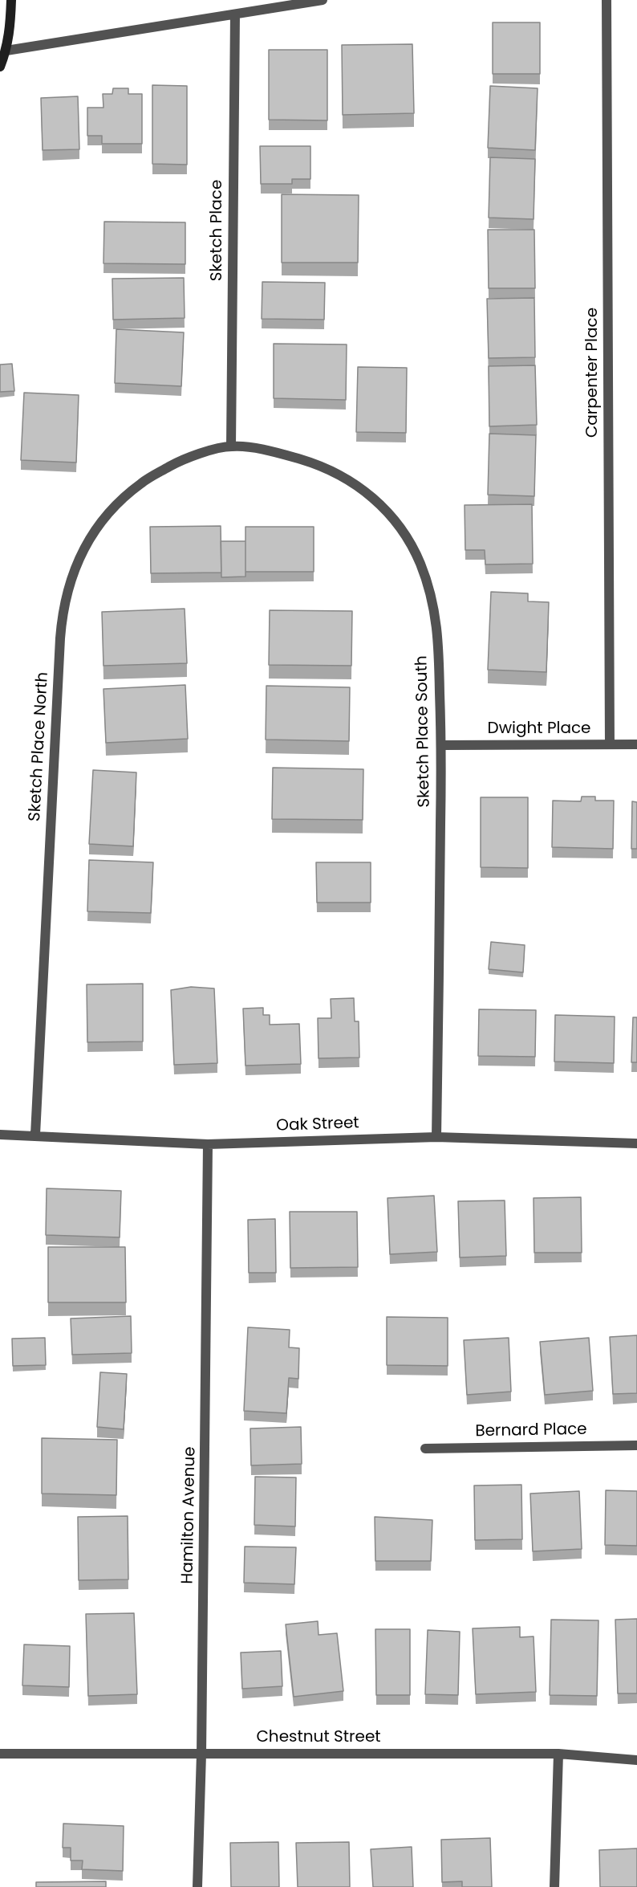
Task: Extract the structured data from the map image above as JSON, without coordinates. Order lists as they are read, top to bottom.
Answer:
{
  "streets": {
    "street": [
      "Sketch Place",
      "Carpenter Place",
      "Dwight Place",
      "Sketch Place South",
      "Sketch Place North",
      "Oak Street",
      "Bernard Place",
      "Hamilton Avenue",
      "Chestnut Street"
    ]
  },
  "crossings": [
    ["Sketch Place", "Sketch Place South"],
    ["Sketch Place", "Sketch Place North"],
    ["Carpenter Place", "Dwight Place"],
    ["Dwight Place", "Sketch Place South"],
    ["Sketch Place South", "Sketch Place North"],
    ["Sketch Place South", "Oak Street"],
    ["Sketch Place North", "Oak Street"],
    ["Oak Street", "Hamilton Avenue"],
    ["Hamilton Avenue", "Chestnut Street"]
  ]
}
